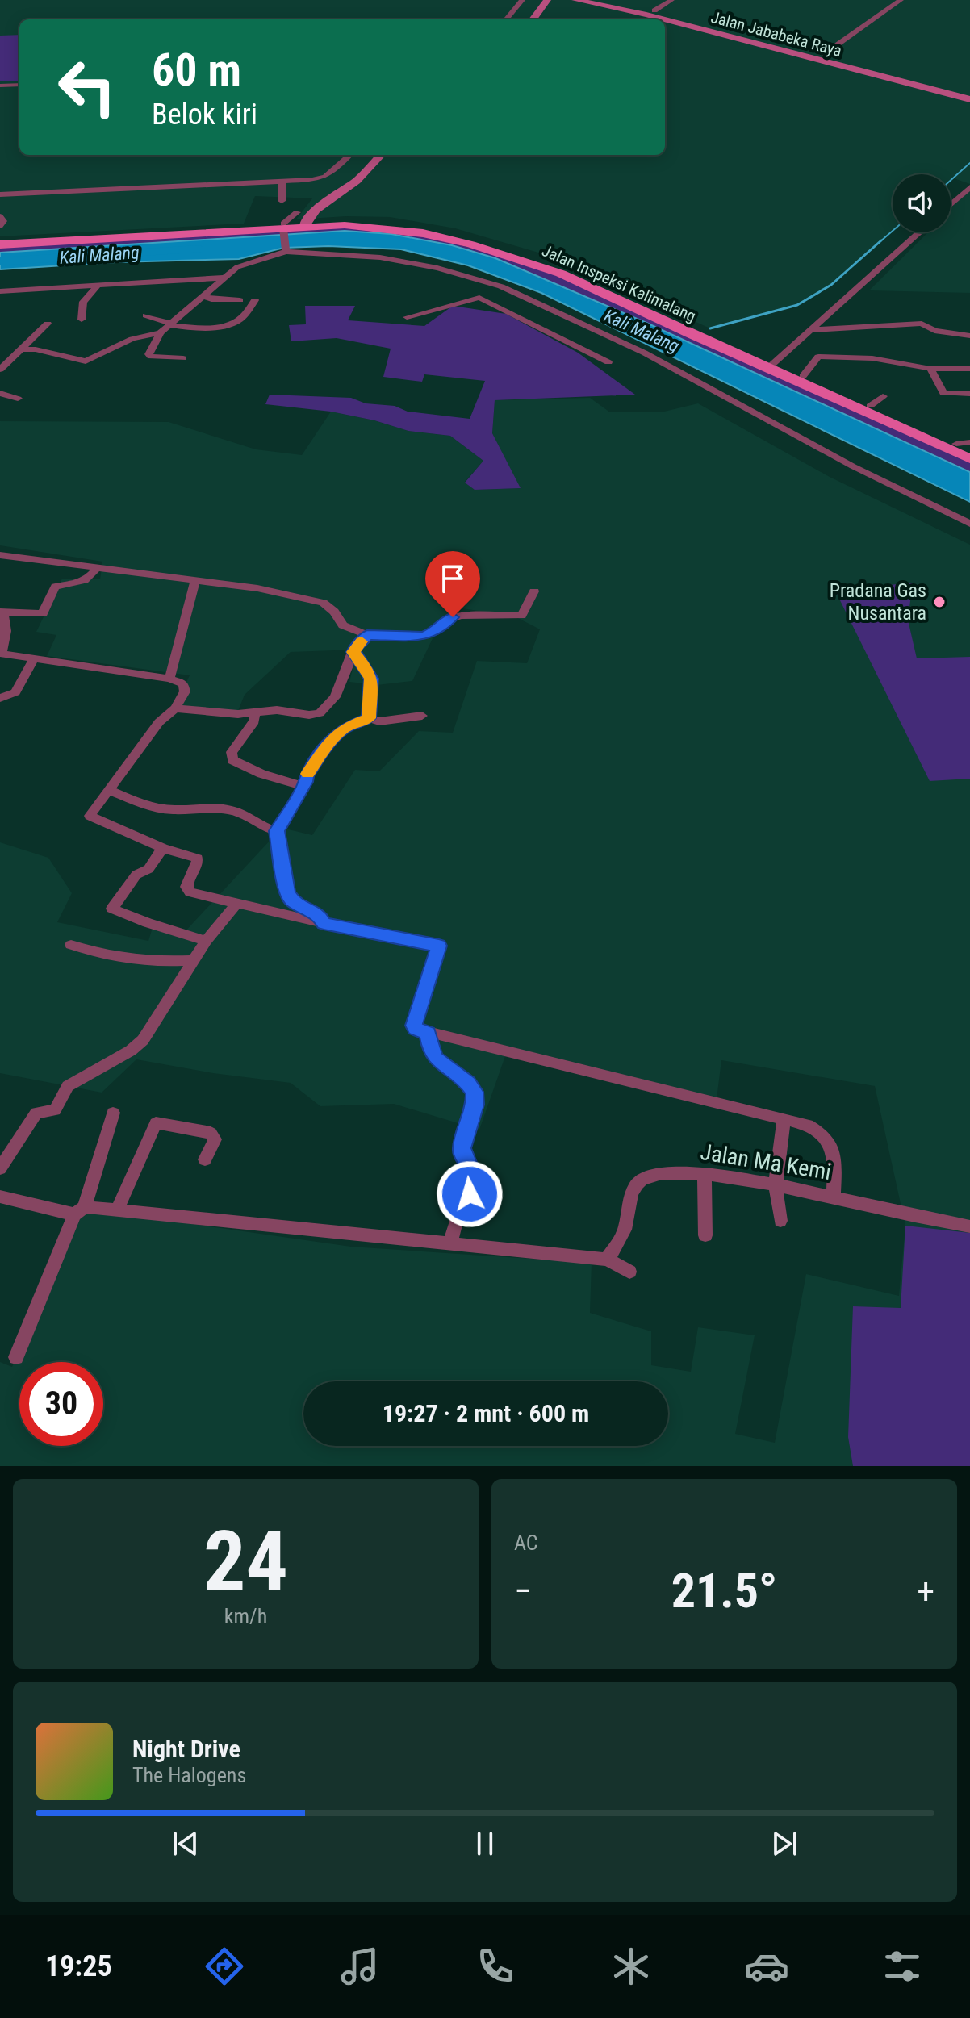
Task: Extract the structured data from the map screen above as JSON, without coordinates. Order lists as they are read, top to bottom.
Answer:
{
  "streets": {
    "main road": ["Jalan Jababeka Raya", "Jalan Inspeksi Kalimalang"],
    "street": ["Jalan Ma Kemi"]
  },
  "water": ["Kali Malang"],
  "places": ["Pradana Gas Nusantara"],
  "page": {
    "turn": ["60 m", "Belok kiri"],
    "limit": "30",
    "trip": "19:27 · 2 mnt · 600 m",
    "tile": [
      ["24", "km/h"],
      "AC"
    ],
    "heat": ["−", "21.5°", "+"],
    "song": ["Night Drive", "The Halogens"],
    "tabs": "19:25"
  }
}
